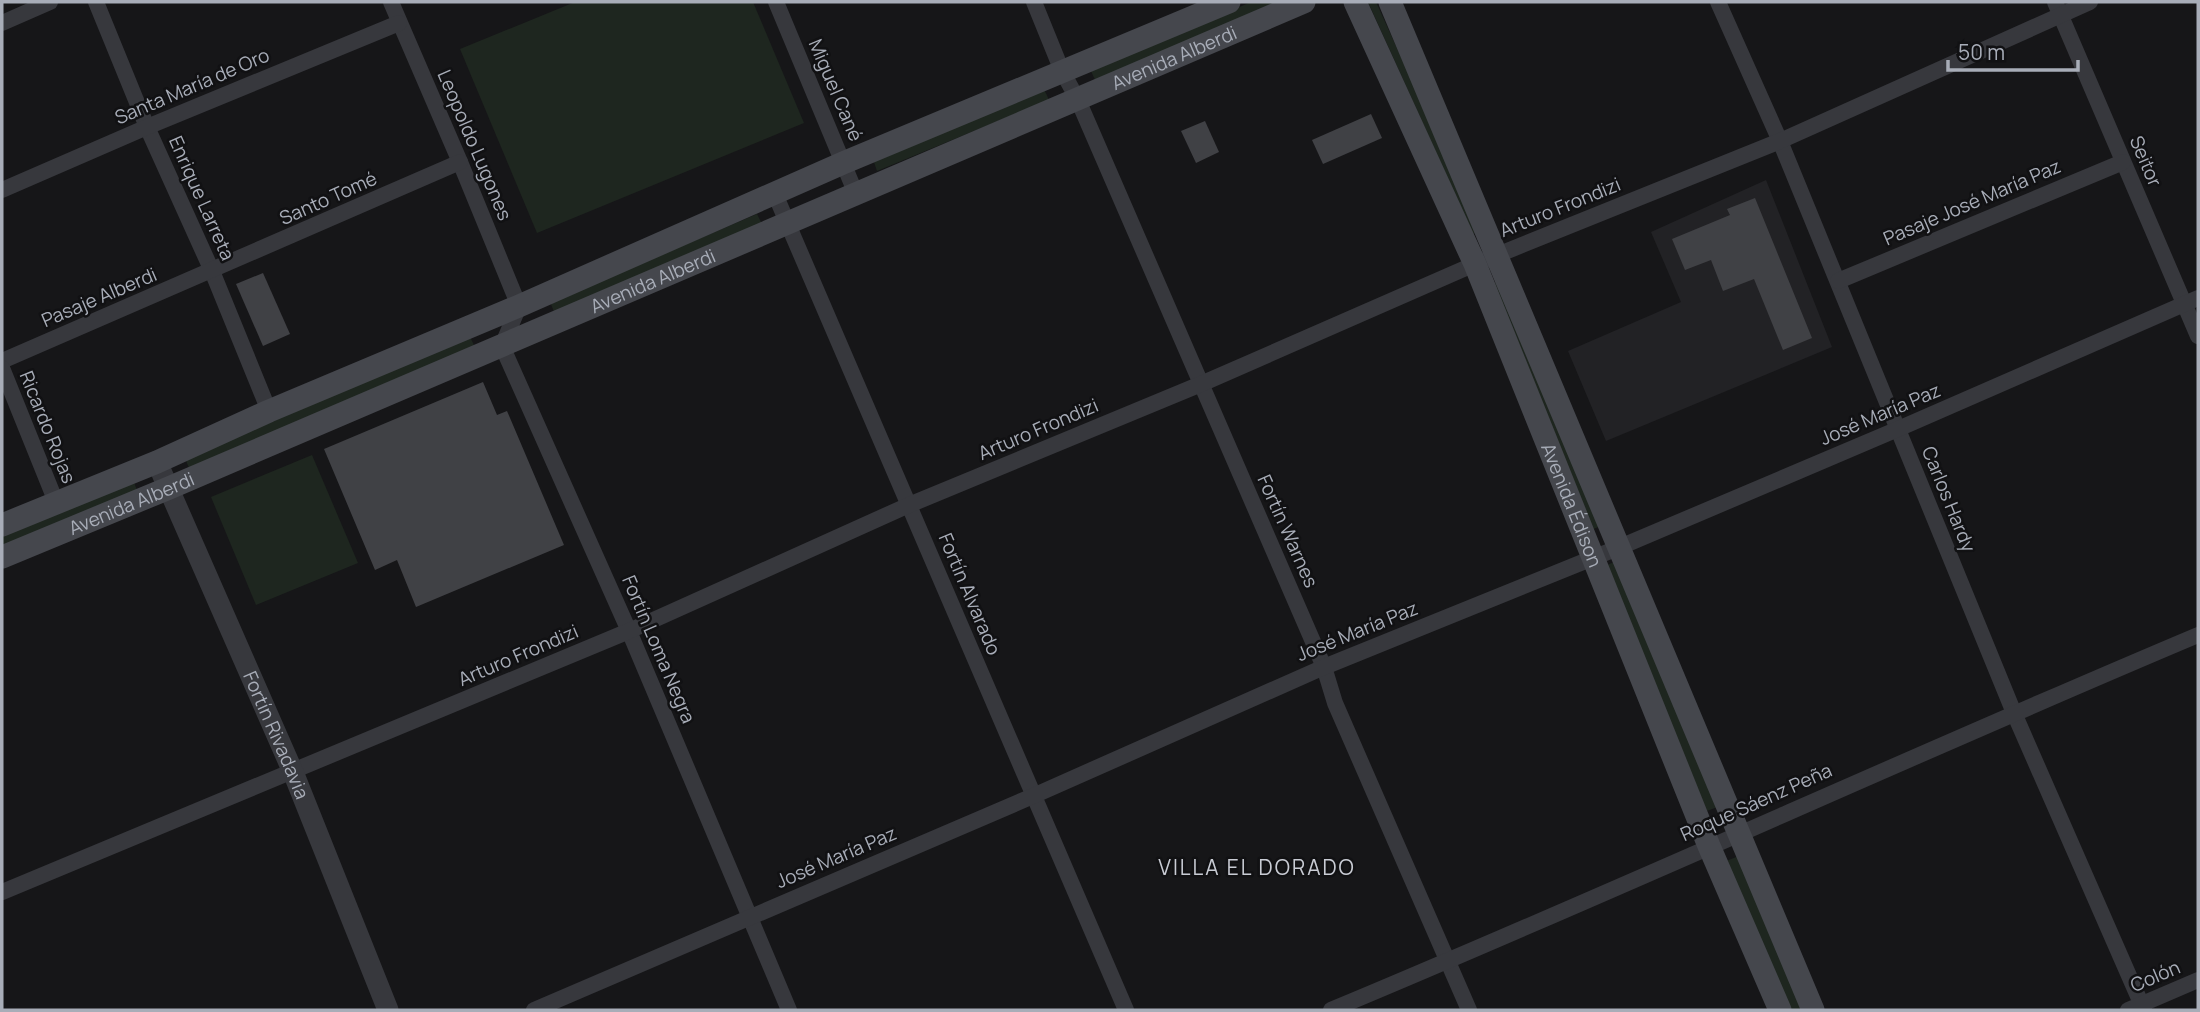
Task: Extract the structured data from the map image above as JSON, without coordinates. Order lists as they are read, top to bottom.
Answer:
{
  "streets": {
    "main road": ["Avenida Alberdi", "Avenida Édison"],
    "street": [
      "Santa María de Oro",
      "Miguel Cané",
      "Leopoldo Lugones",
      "Seitor",
      "Enrique Larreta",
      "Santo Tomé",
      "Pasaje José María Paz",
      "Arturo Frondizi",
      "Pasaje Alberdi",
      "José María Paz",
      "Ricardo Rojas",
      "Carlos Hardy",
      "Fortín Warnes",
      "Fortín Alvarado",
      "Fortín Loma Negra",
      "Fortín Rivadavia",
      "Roque Sáenz Peña",
      "Colón"
    ]
  },
  "crossings": [
    ["Avenida Alberdi", "Miguel Cané"],
    ["Avenida Alberdi", "Leopoldo Lugones"],
    ["Avenida Alberdi", "Enrique Larreta"],
    ["Avenida Alberdi", "Ricardo Rojas"],
    ["Avenida Alberdi", "Fortín Warnes"],
    ["Avenida Alberdi", "Fortín Alvarado"],
    ["Avenida Alberdi", "Fortín Loma Negra"],
    ["Avenida Alberdi", "Fortín Rivadavia"],
    ["Santa María de Oro", "Leopoldo Lugones"],
    ["Santa María de Oro", "Enrique Larreta"],
    ["Leopoldo Lugones", "Santo Tomé"],
    ["Seitor", "Pasaje José María Paz"],
    ["Seitor", "Arturo Frondizi"],
    ["Seitor", "José María Paz"],
    ["Enrique Larreta", "Santo Tomé"],
    ["Enrique Larreta", "Pasaje Alberdi"],
    ["Santo Tomé", "Pasaje Alberdi"],
    ["Pasaje José María Paz", "Carlos Hardy"],
    ["Arturo Frondizi", "Carlos Hardy"],
    ["Arturo Frondizi", "Avenida Édison"],
    ["Arturo Frondizi", "Fortín Warnes"],
    ["Arturo Frondizi", "Fortín Alvarado"],
    ["Arturo Frondizi", "Fortín Loma Negra"],
    ["Arturo Frondizi", "Fortín Rivadavia"],
    ["José María Paz", "Carlos Hardy"],
    ["José María Paz", "Avenida Édison"],
    ["José María Paz", "Fortín Warnes"],
    ["José María Paz", "Fortín Alvarado"],
    ["José María Paz", "Fortín Loma Negra"],
    ["Carlos Hardy", "Roque Sáenz Peña"],
    ["Carlos Hardy", "Colón"],
    ["Avenida Édison", "Roque Sáenz Peña"],
    ["Fortín Warnes", "Roque Sáenz Peña"]
  ],
  "districts": ["VILLA EL DORADO"],
  "scale_bar": "50 m"
}
